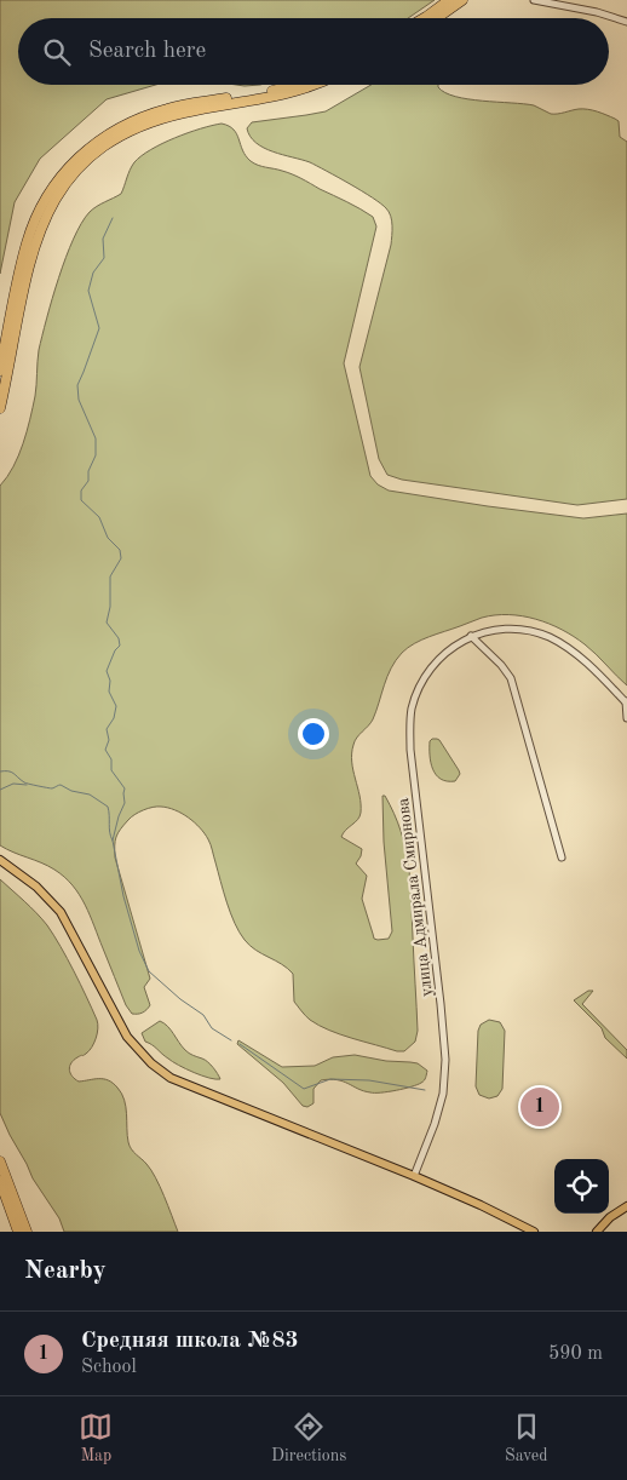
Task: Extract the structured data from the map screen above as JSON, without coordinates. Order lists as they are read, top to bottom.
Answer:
{
  "streets": {
    "street": ["улица Адмирала Смирнова"]
  },
  "page": {
    "search": "Search here",
    "pins": "1",
    "heading": "Nearby",
    "list": [
      {
        "mark": "1",
        "name": "Средняя школа №83",
        "note": "School",
        "value": "590 m"
      }
    ],
    "nav": ["Map", "Directions", "Saved"]
  }
}
